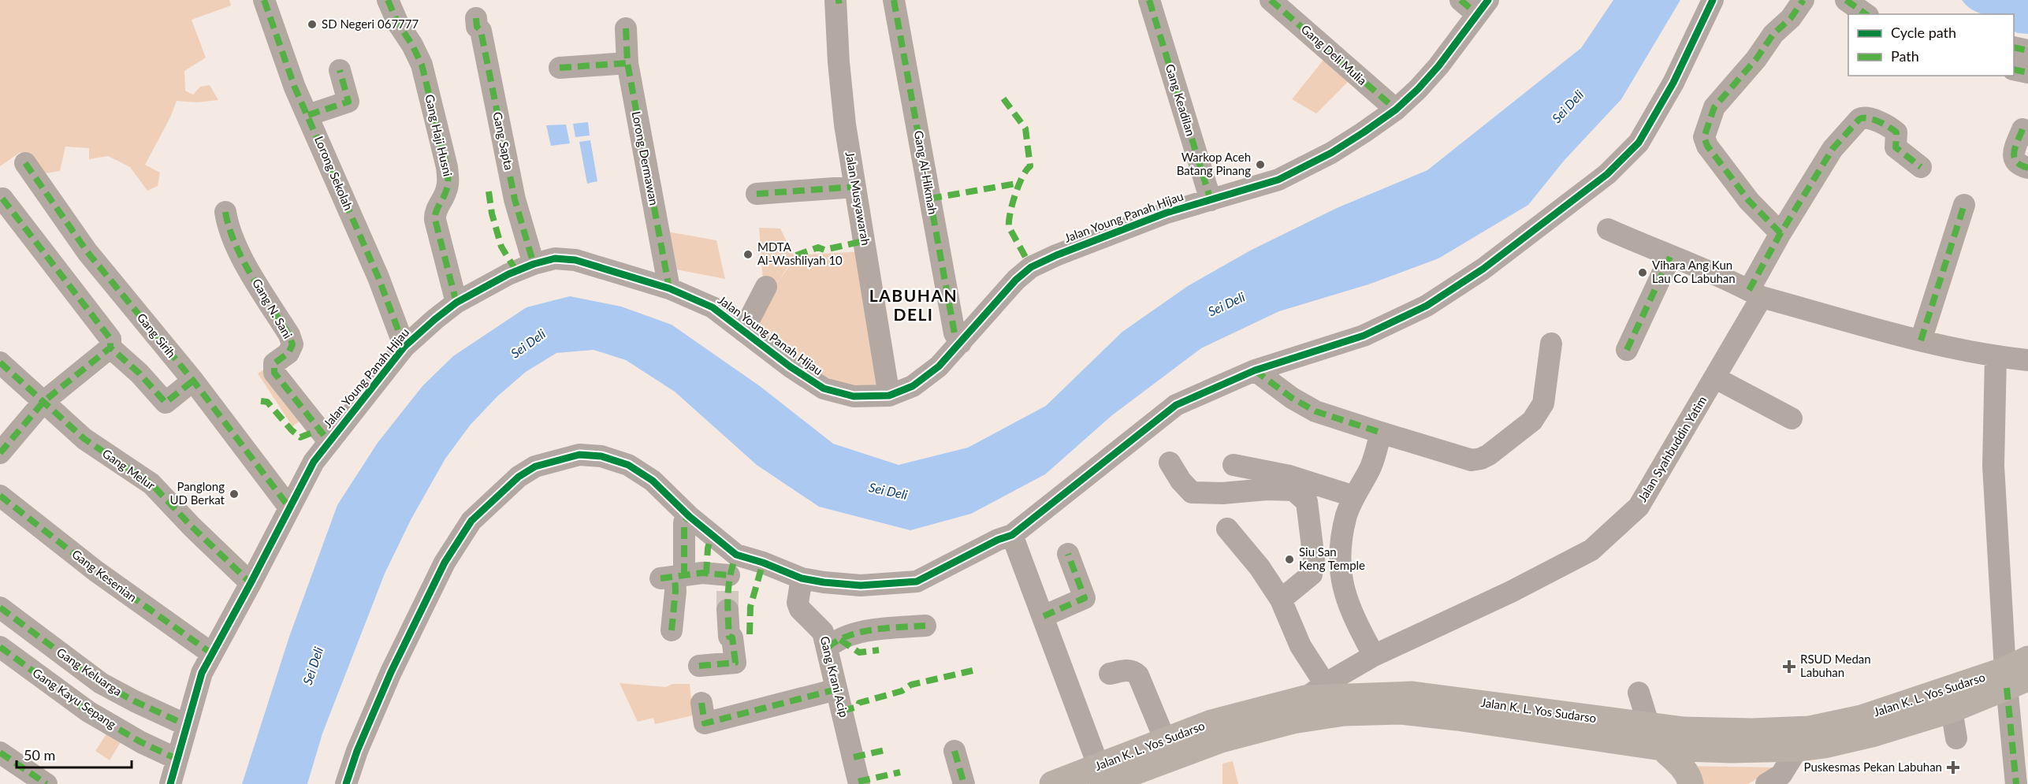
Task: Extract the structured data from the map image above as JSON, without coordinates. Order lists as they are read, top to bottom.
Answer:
{
  "streets": {
    "highway": ["Jalan K. L. Yos Sudarso"],
    "street": [
      "Gang Deli Mulia",
      "Gang Keadilan",
      "Gang Haji Husni",
      "Gang Sapta",
      "Lorong Dermawan",
      "Gang Al-Hikmah",
      "Lorong Sekolah",
      "Jalan Musyawarah",
      "Jalan Young Panah Hijau",
      "Gang N. Sani",
      "Gang Sirih",
      "Jalan Syahbuddin Yatim",
      "Gang Melur",
      "Gang Kesenian",
      "Gang Keluarga",
      "Gang Krani Acip",
      "Gang Kayu Sepang"
    ]
  },
  "crossings": [
    ["Gang Deli Mulia", "Jalan Young Panah Hijau"],
    ["Gang Keadilan", "Jalan Young Panah Hijau"],
    ["Gang Haji Husni", "Jalan Young Panah Hijau"],
    ["Gang Sapta", "Jalan Young Panah Hijau"],
    ["Lorong Dermawan", "Jalan Young Panah Hijau"],
    ["Gang Al-Hikmah", "Jalan Young Panah Hijau"],
    ["Lorong Sekolah", "Jalan Young Panah Hijau"],
    ["Jalan Musyawarah", "Jalan Young Panah Hijau"],
    ["Jalan Young Panah Hijau", "Gang N. Sani"],
    ["Jalan Young Panah Hijau", "Gang Sirih"],
    ["Jalan Young Panah Hijau", "Gang Melur"],
    ["Jalan Young Panah Hijau", "Gang Kesenian"],
    ["Jalan Young Panah Hijau", "Gang Keluarga"],
    ["Jalan Young Panah Hijau", "Gang Kayu Sepang"],
    ["Jalan Syahbuddin Yatim", "Jalan K. L. Yos Sudarso"]
  ],
  "districts": ["LABUHAN DELI"],
  "water": ["Sei Deli"],
  "places": {
    "other": [
      "SD Negeri 067777",
      "Warkop Aceh Batang Pinang",
      "MDTA Al-Washliyah 10",
      "Vihara Ang Kun Lau Co Labuhan",
      "Panglong UD Berkat",
      "Siu San Keng Temple"
    ],
    "health": ["RSUD Medan Labuhan", "Puskesmas Pekan Labuhan"]
  },
  "legend": ["Cycle path", "Path"],
  "scale_bar": "50 m"
}
